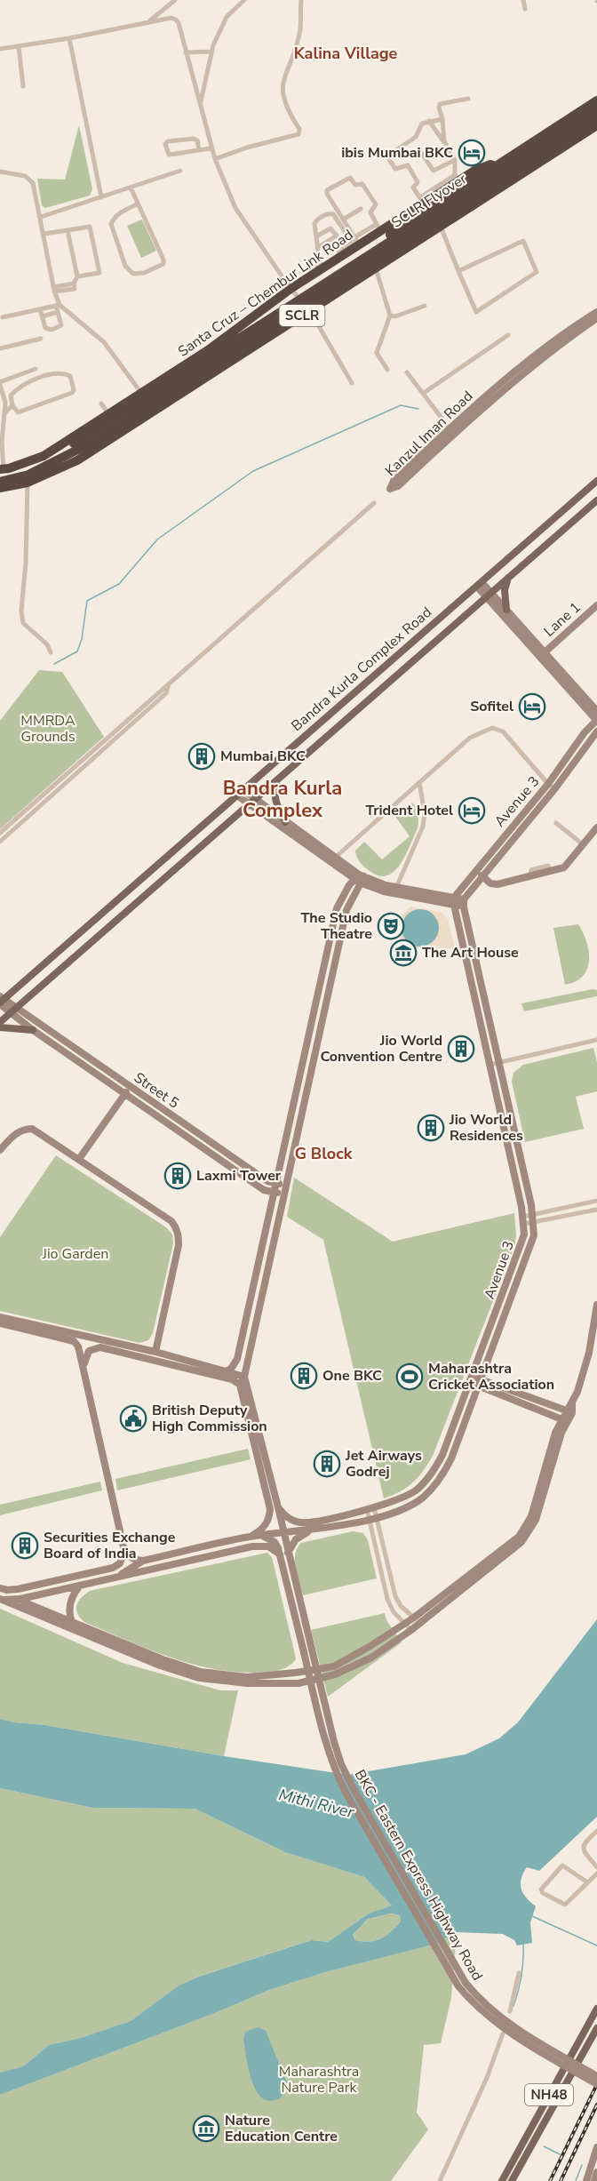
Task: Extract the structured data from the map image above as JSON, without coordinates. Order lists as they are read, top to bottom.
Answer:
{
  "streets": {
    "highway": ["SCLR Flyover", "Santa Cruz – Chembur Link Road", "SCLR"],
    "main road": ["Bandra Kurla Complex Road", "NH48"],
    "street": [
      "Kanzul Iman Road",
      "Lane 1",
      "Avenue 3",
      "Street 5",
      "BKC - Eastern Express Highway Road"
    ]
  },
  "crossings": [
    ["Bandra Kurla Complex Road", "Street 5"],
    ["Avenue 3", "BKC - Eastern Express Highway Road"]
  ],
  "districts": ["Kalina Village", "Bandra Kurla Complex", "G Block"],
  "water": ["Mithi River"],
  "parks": ["MMRDA Grounds", "Jio Garden", "Maharashtra Nature Park"],
  "places": {
    "hotel": ["ibis Mumbai BKC", "Sofitel", "Trident Hotel"],
    "building": [
      "Mumbai BKC",
      "Jio World Convention Centre",
      "Jio World Residences",
      "Laxmi Tower",
      "One BKC",
      "Jet Airways Godrej",
      "Securities Exchange Board of India"
    ],
    "theatre": ["The Studio Theatre"],
    "museum": ["The Art House", "Nature Education Centre"],
    "sports": ["Maharashtra Cricket Association"],
    "public building": ["British Deputy High Commission"]
  }
}
